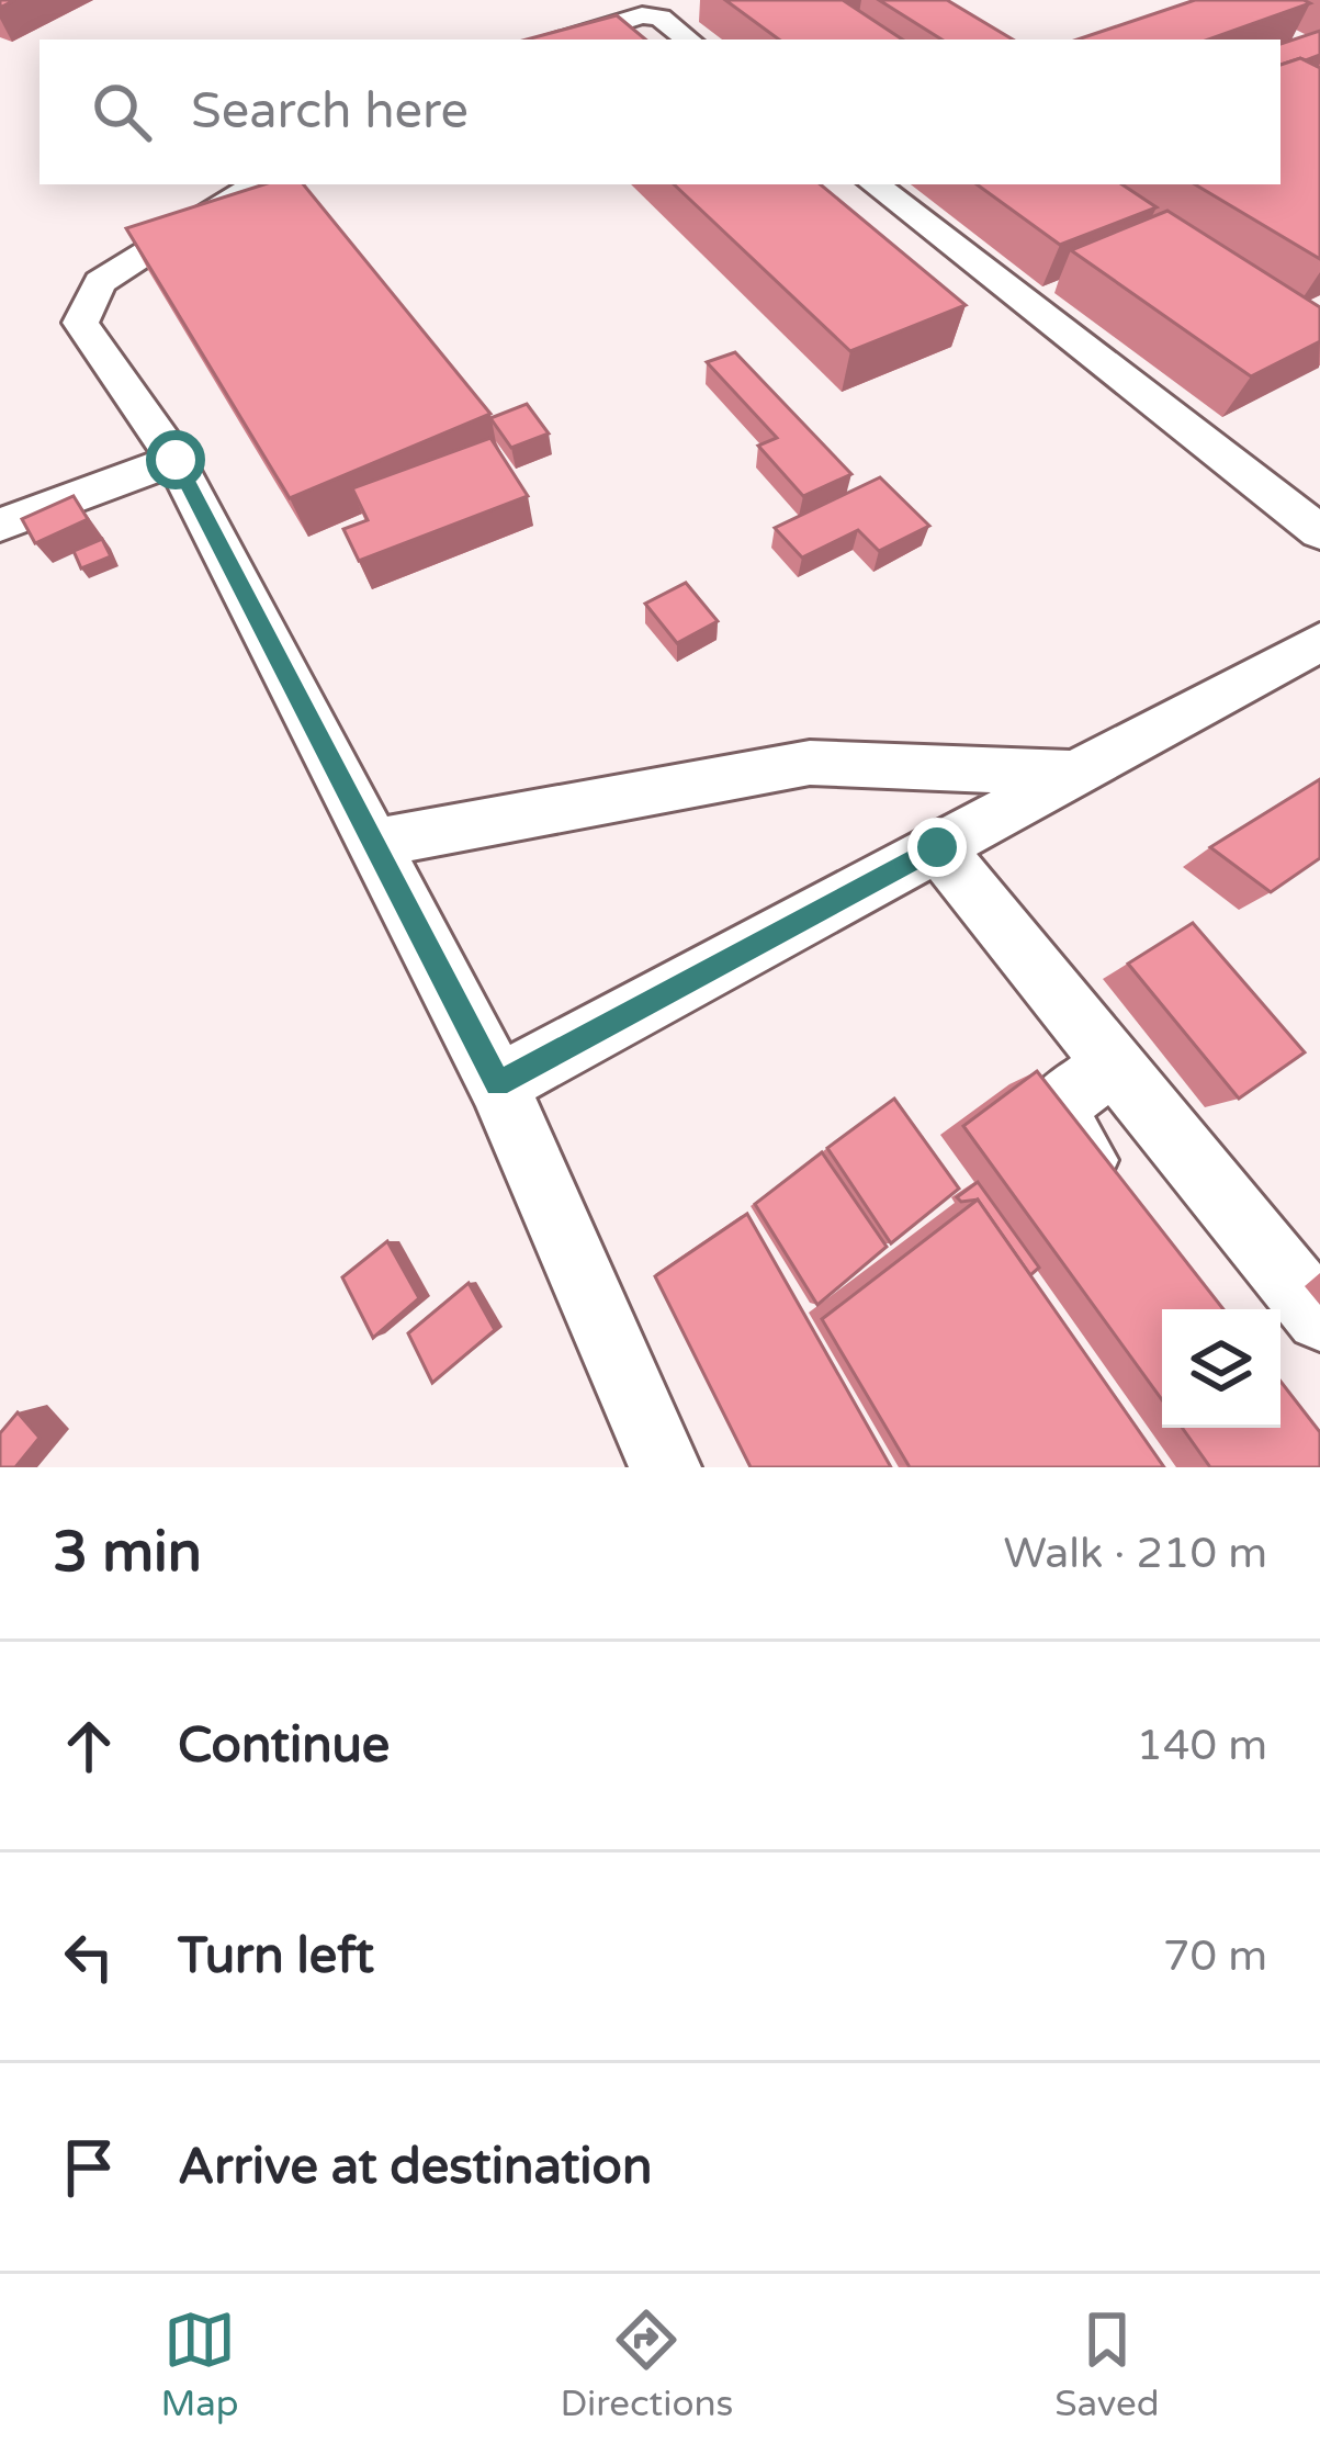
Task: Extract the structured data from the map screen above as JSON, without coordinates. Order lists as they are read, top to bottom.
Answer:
{
  "page": {
    "search": "Search here",
    "heading": ["3 min", "Walk · 210 m"],
    "list": [
      ["Continue", "140 m"],
      ["Turn left", "70 m"],
      "Arrive at destination"
    ],
    "nav": ["Map", "Directions", "Saved"]
  }
}
